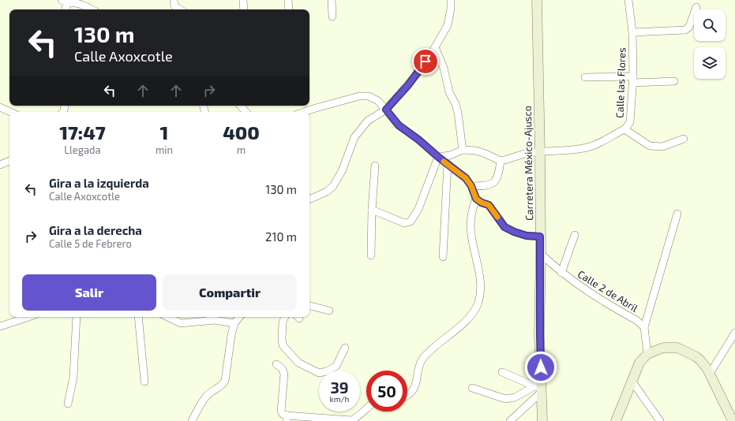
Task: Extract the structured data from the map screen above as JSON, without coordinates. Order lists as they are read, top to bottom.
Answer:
{
  "streets": {
    "main road": ["Carretera México-Ajusco"],
    "street": ["Calle las Flores", "Calle 2 de Abril"]
  },
  "crossings": [
    ["Calle las Flores", "Carretera México-Ajusco"],
    ["Carretera México-Ajusco", "Calle 2 de Abril"]
  ],
  "page": {
    "turn": ["130 m", "Calle Axoxcotle"],
    "eta": [
      "17:47",
      "Llegada",
      "1",
      "min",
      "400",
      "m"
    ],
    "list": [
      {
        "name": "Gira a la izquierda",
        "note": "Calle Axoxcotle",
        "value": "130 m"
      },
      {
        "name": "Gira a la derecha",
        "note": "Calle 5 de Febrero",
        "value": "210 m"
      }
    ],
    "buttons": ["Salir", "Compartir"],
    "speed": "39 km/h",
    "limit": "50"
  }
}
